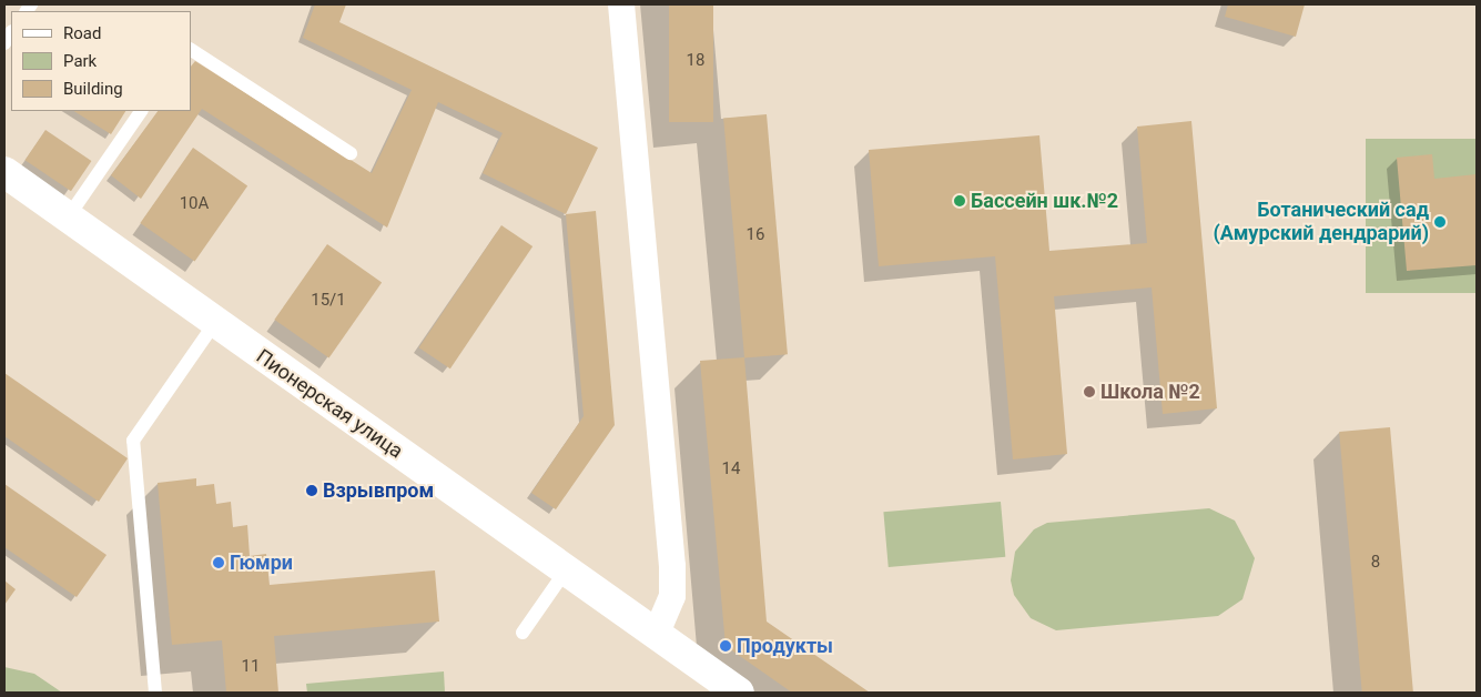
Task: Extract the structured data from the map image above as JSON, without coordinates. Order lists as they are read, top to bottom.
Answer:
{
  "streets": {
    "street": ["Пионерская улица"]
  },
  "places": [
    "Бассейн шк.№2",
    "Ботанический сад (Амурский дендрарий)",
    "Школа №2",
    "Взрывпром",
    "Гюмри",
    "Продукты"
  ],
  "house_numbers": [
    "18",
    "10А",
    "16",
    "15/1",
    "14",
    "8",
    "11"
  ],
  "legend": ["Road", "Park", "Building"]
}
